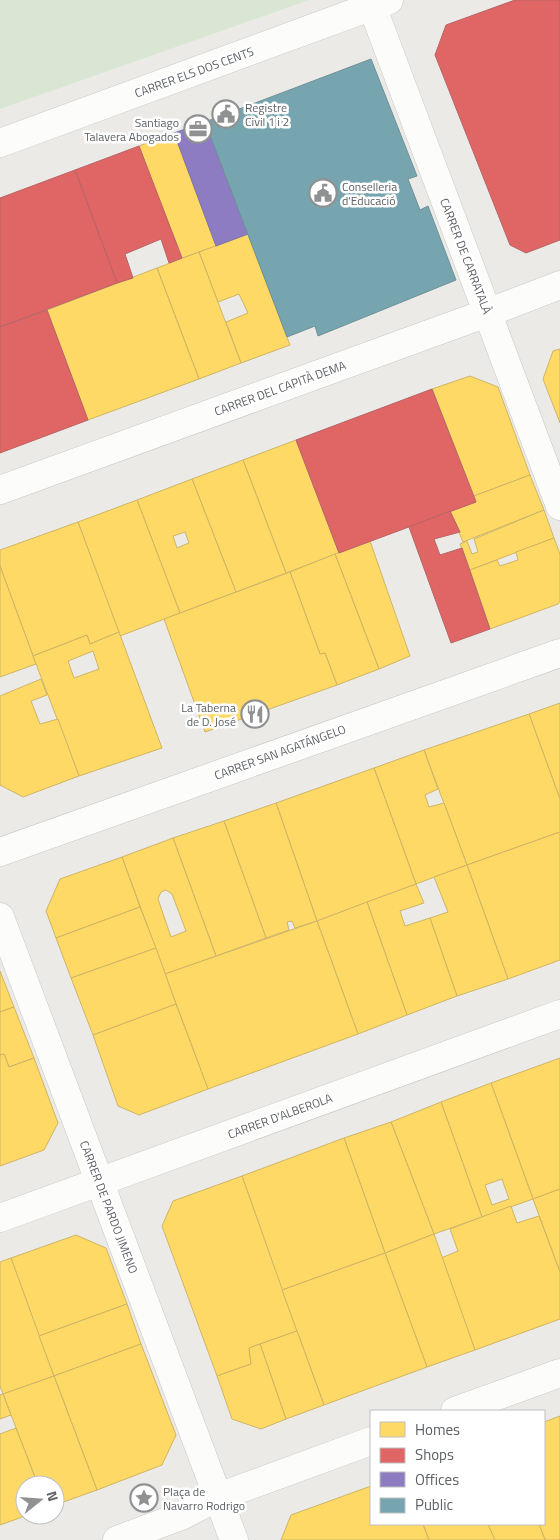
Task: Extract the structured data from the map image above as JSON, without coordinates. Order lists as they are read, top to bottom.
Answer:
{
  "streets": {
    "street": [
      "CARRER ELS DOS CENTS",
      "CARRER DE CARRATALÀ",
      "CARRER DEL CAPITÀ DEMA",
      "CARRER SAN AGATÁNGELO",
      "CARRER D'ALBEROLA",
      "CARRER DE PARDO JIMENO"
    ]
  },
  "crossings": [
    ["CARRER ELS DOS CENTS", "CARRER DE CARRATALÀ"],
    ["CARRER DE CARRATALÀ", "CARRER DEL CAPITÀ DEMA"],
    ["CARRER D'ALBEROLA", "CARRER DE PARDO JIMENO"]
  ],
  "places": {
    "public building": ["Registre Civil 1 i 2", "Conselleria d'Educació"],
    "office": ["Santiago Talavera Abogados"],
    "restaurant": ["La Taberna de D. José"],
    "place": ["Plaça de Navarro Rodrigo"]
  },
  "legend": [
    "Homes",
    "Shops",
    "Offices",
    "Public"
  ],
  "north": "right"
}
